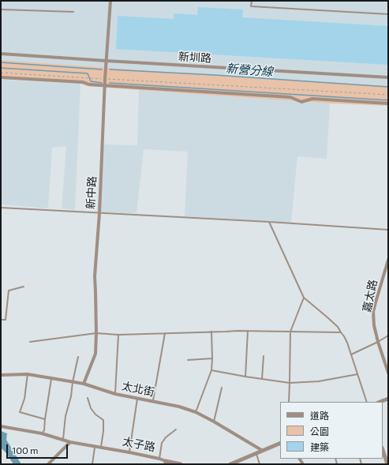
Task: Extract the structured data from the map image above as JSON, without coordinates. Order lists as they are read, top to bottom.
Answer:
{
  "streets": {
    "street": [
      "新圳路",
      "新中路",
      "嘉太路",
      "太北街",
      "太子路"
    ]
  },
  "crossings": [
    ["新圳路", "新中路"],
    ["新中路", "太北街"]
  ],
  "water": ["新營分線"],
  "legend": ["道路", "公園", "建築"],
  "scale_bar": "100 m"
}
